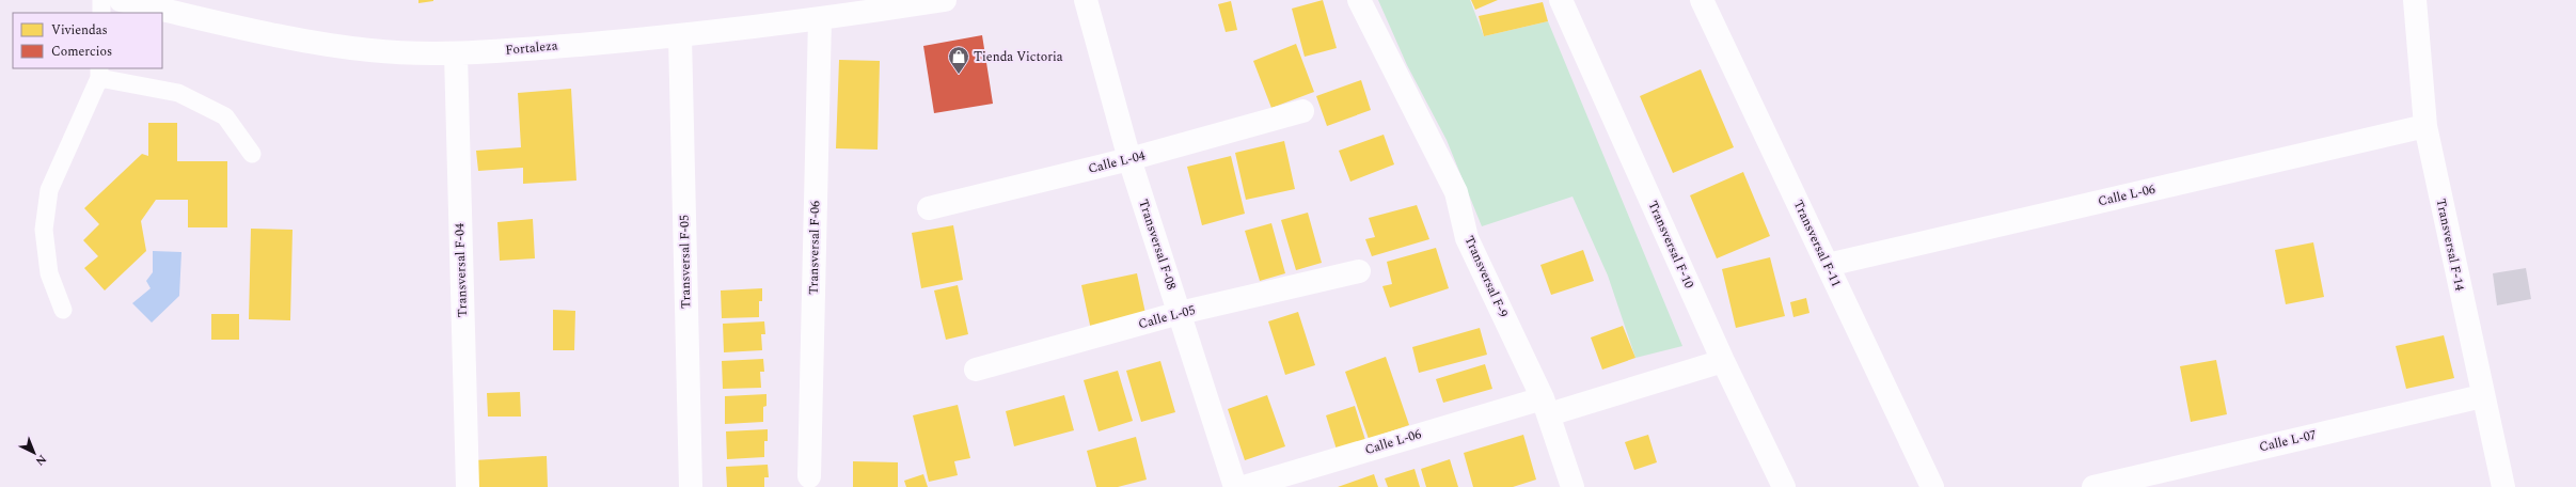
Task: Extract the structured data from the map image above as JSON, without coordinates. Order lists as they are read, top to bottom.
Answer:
{
  "streets": {
    "street": [
      "Fortaleza",
      "Calle L-04",
      "Calle L-06",
      "Transversal F-11",
      "Transversal F-08",
      "Transversal F-10",
      "Transversal F-14",
      "Transversal F-06",
      "Transversal F-05",
      "Transversal F-04",
      "Transversal F-9",
      "Calle L-05",
      "Calle L-07"
    ]
  },
  "crossings": [
    ["Fortaleza", "Transversal F-06"],
    ["Fortaleza", "Transversal F-05"],
    ["Fortaleza", "Transversal F-04"],
    ["Calle L-04", "Transversal F-08"],
    ["Calle L-06", "Transversal F-11"],
    ["Calle L-06", "Transversal F-10"],
    ["Calle L-06", "Transversal F-14"],
    ["Calle L-06", "Transversal F-9"],
    ["Transversal F-08", "Calle L-05"],
    ["Transversal F-14", "Calle L-07"]
  ],
  "places": {
    "shop": ["Tienda Victoria"]
  },
  "legend": ["Viviendas", "Comercios"],
  "north": "bottom right"
}
